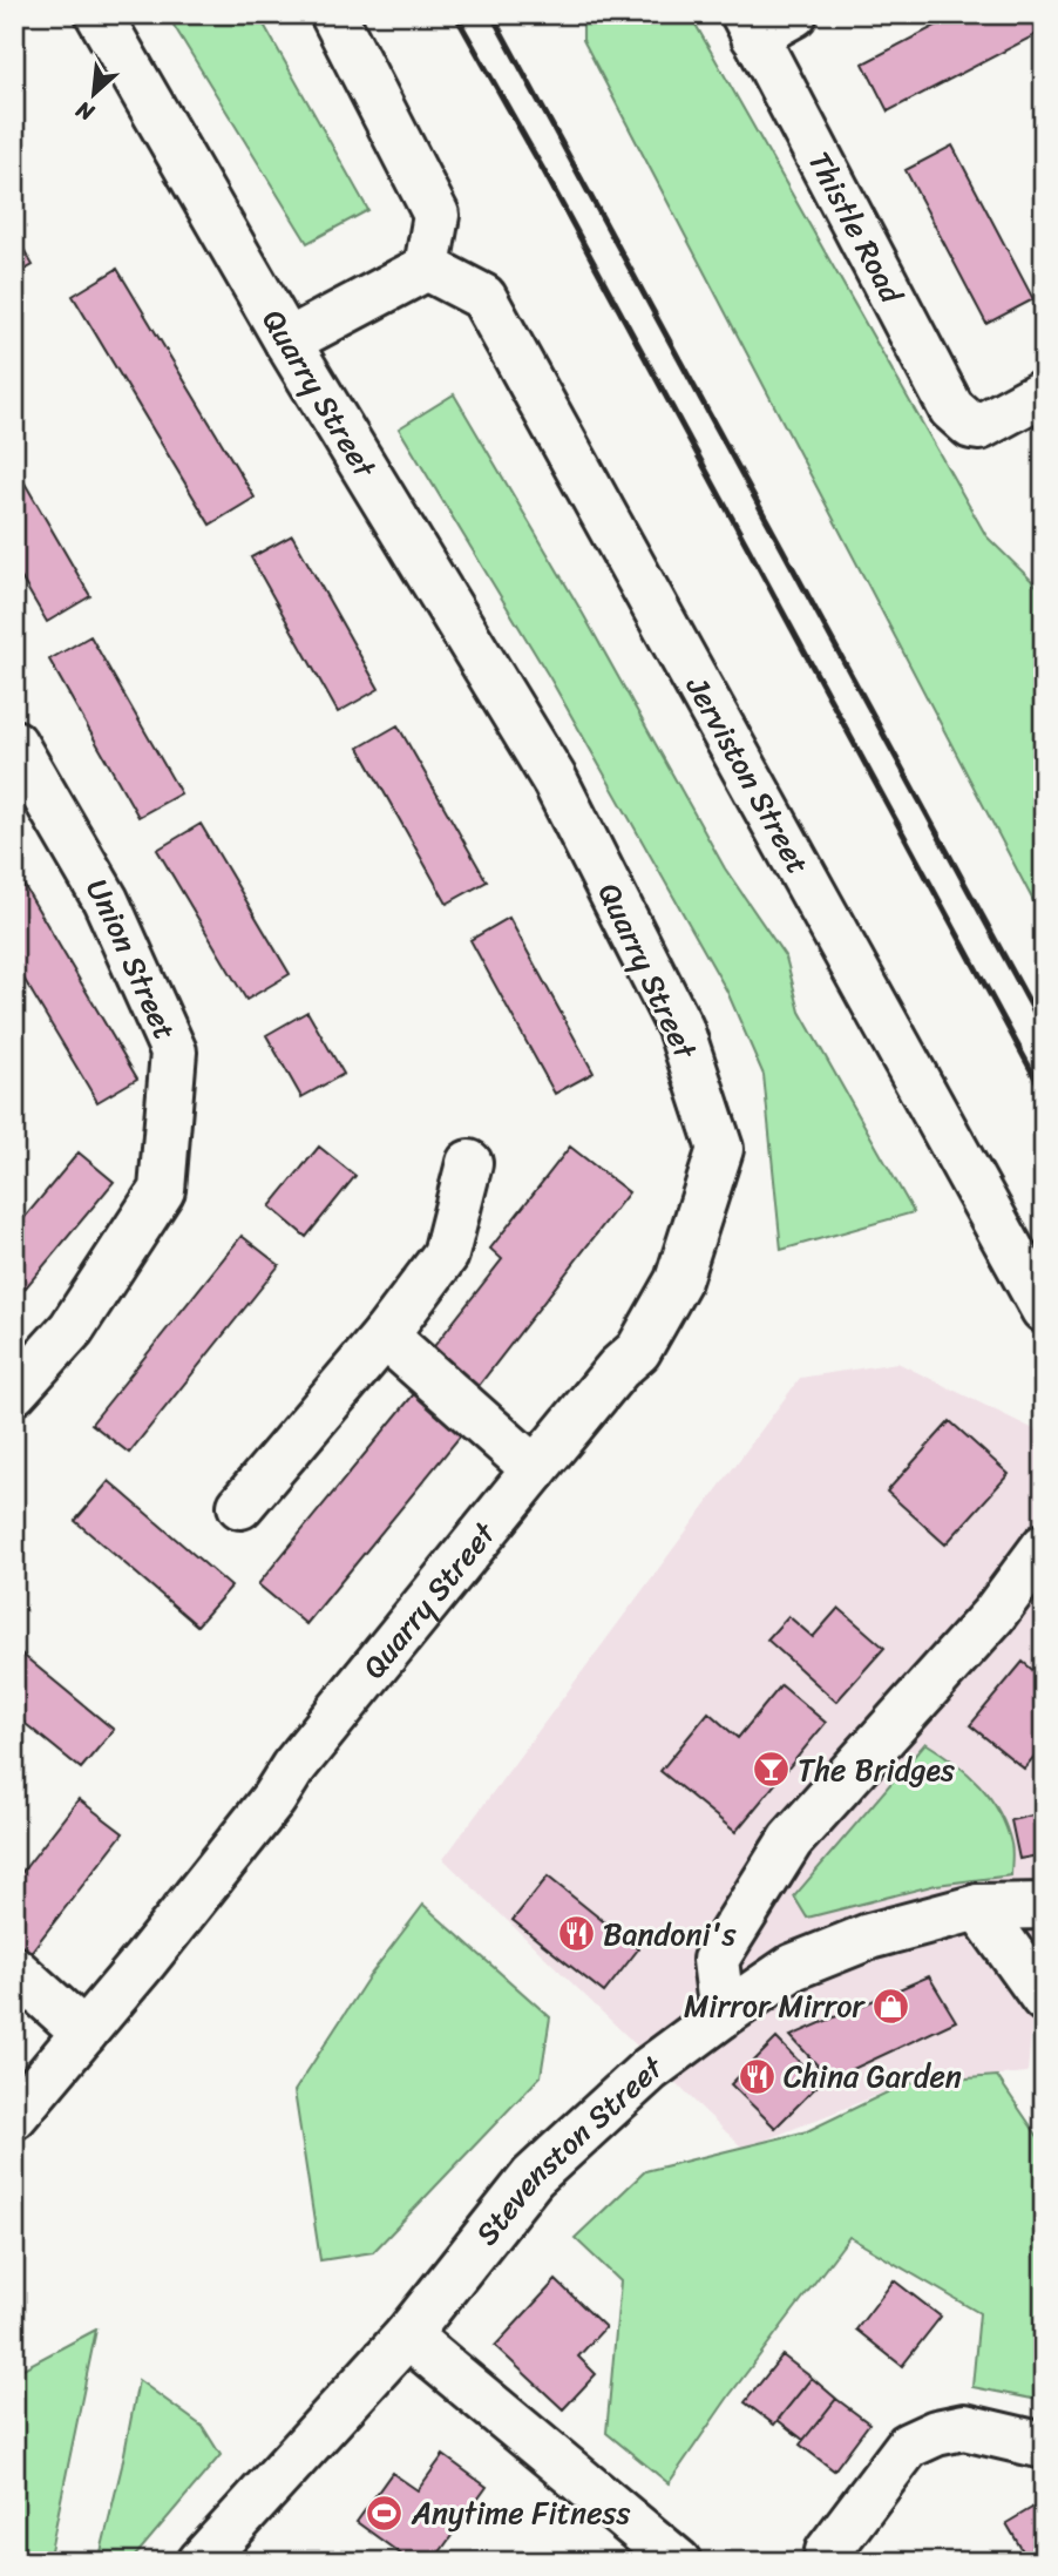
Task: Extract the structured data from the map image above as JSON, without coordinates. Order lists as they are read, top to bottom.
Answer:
{
  "streets": {
    "street": [
      "Thistle Road",
      "Quarry Street",
      "Jerviston Street",
      "Union Street",
      "Stevenston Street"
    ]
  },
  "places": {
    "bar": ["The Bridges"],
    "restaurant": ["Bandoni's", "China Garden"],
    "shop": ["Mirror Mirror"],
    "sports": ["Anytime Fitness"]
  },
  "north": "bottom left"
}
